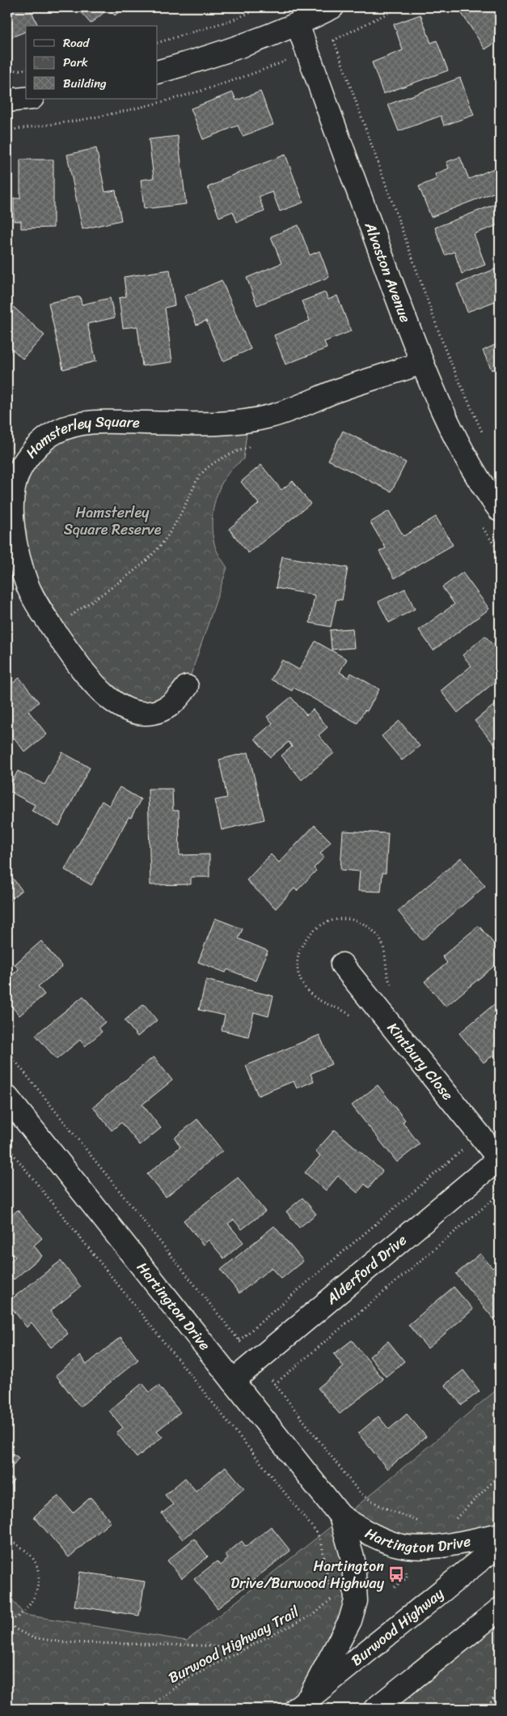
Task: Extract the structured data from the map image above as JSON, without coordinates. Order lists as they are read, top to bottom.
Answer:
{
  "streets": {
    "main road": [
      "Alvaston Avenue",
      "Hamsterley Square",
      "Kintbury Close",
      "Alderford Drive",
      "Hartington Drive",
      "Burwood Highway"
    ],
    "path": ["Burwood Highway Trail"]
  },
  "crossings": [
    ["Alvaston Avenue", "Hamsterley Square"],
    ["Kintbury Close", "Alderford Drive"],
    ["Alderford Drive", "Hartington Drive"],
    ["Hartington Drive", "Burwood Highway"]
  ],
  "parks": ["Hamsterley Square Reserve"],
  "places": {
    "bus stop": ["Hartington Drive/Burwood Highway"]
  },
  "legend": ["Road", "Park", "Building"]
}
